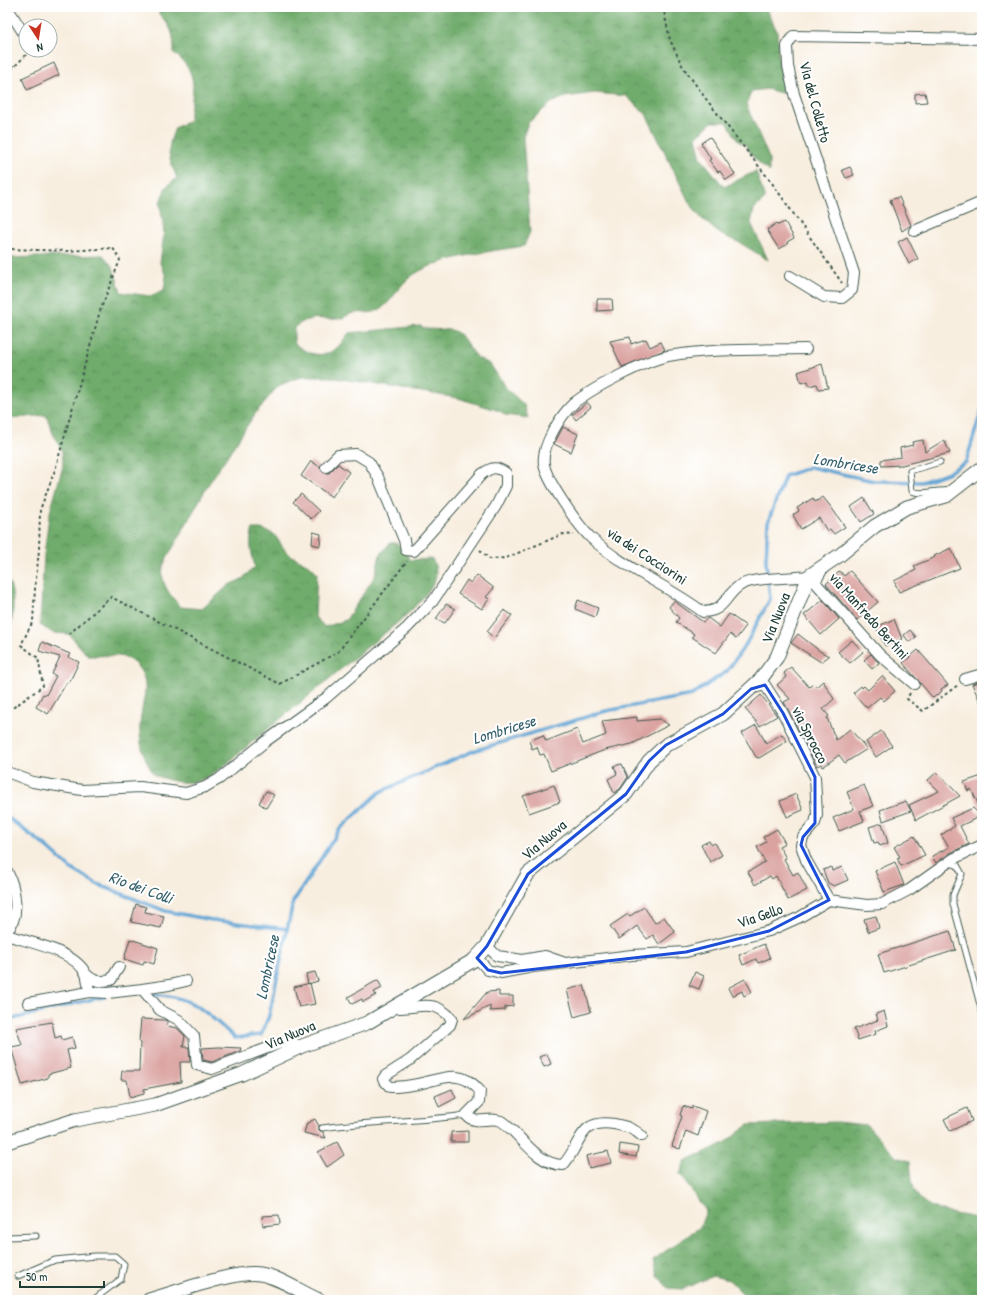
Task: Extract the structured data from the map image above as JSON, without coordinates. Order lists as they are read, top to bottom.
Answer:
{
  "streets": {
    "street": [
      "Via del Colletto",
      "via dei Cocciorini",
      "via Manfredo Bertini",
      "Via Nuova",
      "via Sprocco",
      "Via Gello"
    ]
  },
  "crossings": [
    ["via dei Cocciorini", "Via Nuova"],
    ["Via Nuova", "via Sprocco"],
    ["Via Nuova", "Via Gello"],
    ["via Sprocco", "Via Gello"]
  ],
  "water": ["Lombricese", "Rio dei Colli"],
  "scale_bar": "50 m",
  "north": "bottom"
}
